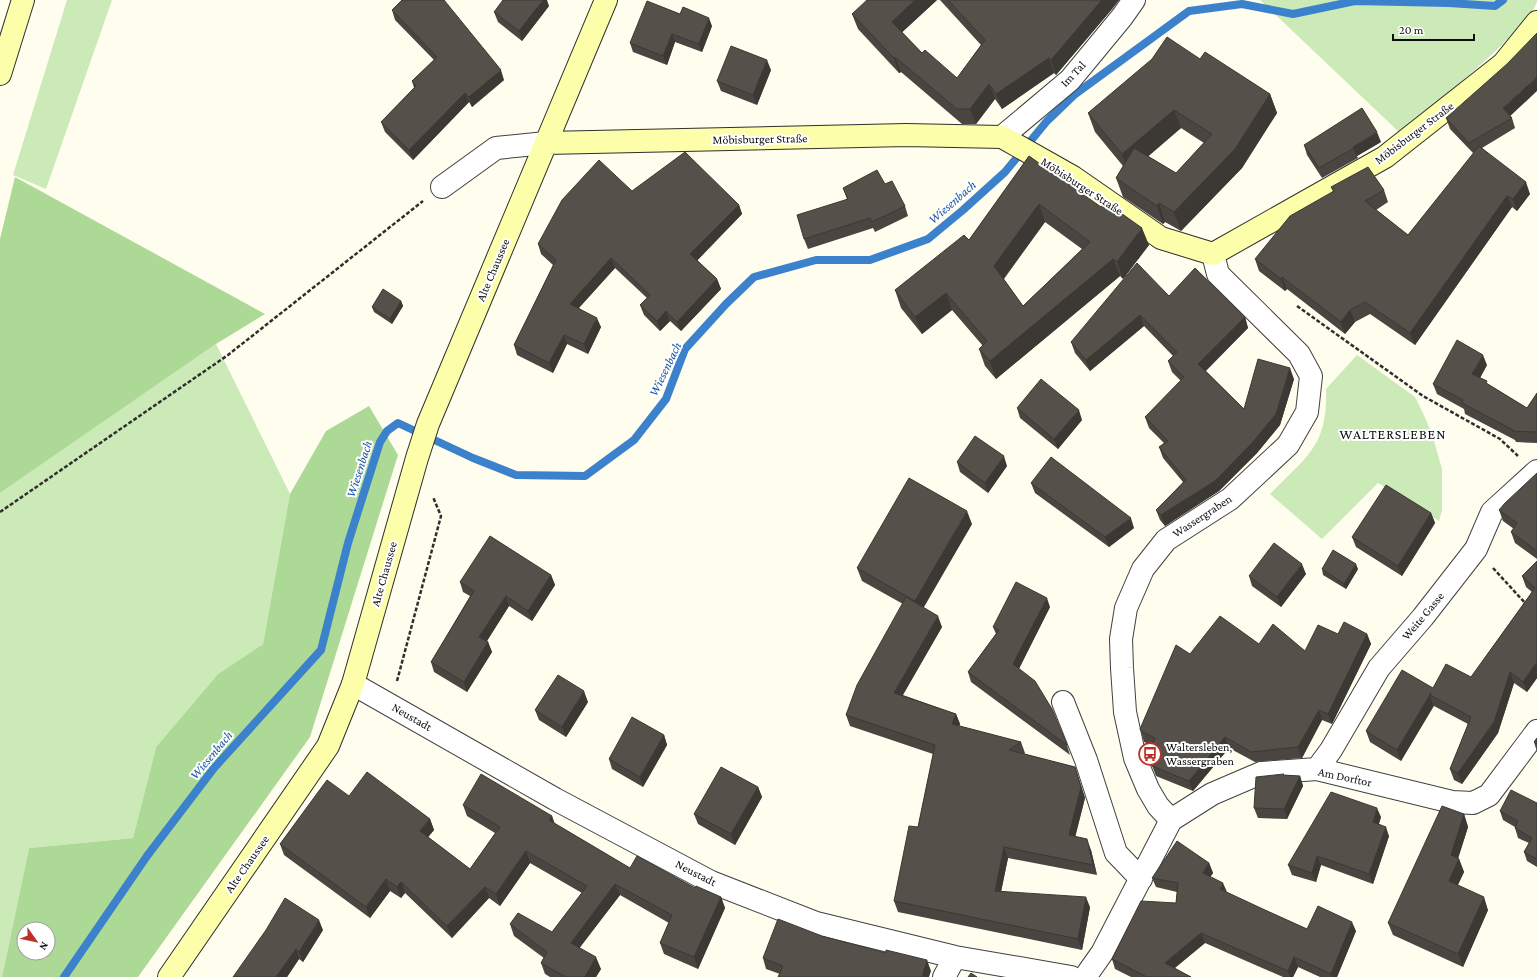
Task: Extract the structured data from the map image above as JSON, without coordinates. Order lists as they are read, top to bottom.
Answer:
{
  "streets": {
    "street": [
      "Im Tal",
      "Möbisburger Straße",
      "Alte Chaussee",
      "Wassergraben",
      "Weite Gasse",
      "Neustadt",
      "Am Dorftor"
    ]
  },
  "crossings": [
    ["Im Tal", "Möbisburger Straße"],
    ["Möbisburger Straße", "Alte Chaussee"],
    ["Möbisburger Straße", "Wassergraben"],
    ["Alte Chaussee", "Neustadt"],
    ["Wassergraben", "Am Dorftor"],
    ["Weite Gasse", "Am Dorftor"]
  ],
  "districts": ["WALTERSLEBEN"],
  "water": ["Wiesenbach"],
  "places": {
    "bus stop": ["Waltersleben, Wassergraben"]
  },
  "scale_bar": "20 m",
  "north": "bottom right"
}
